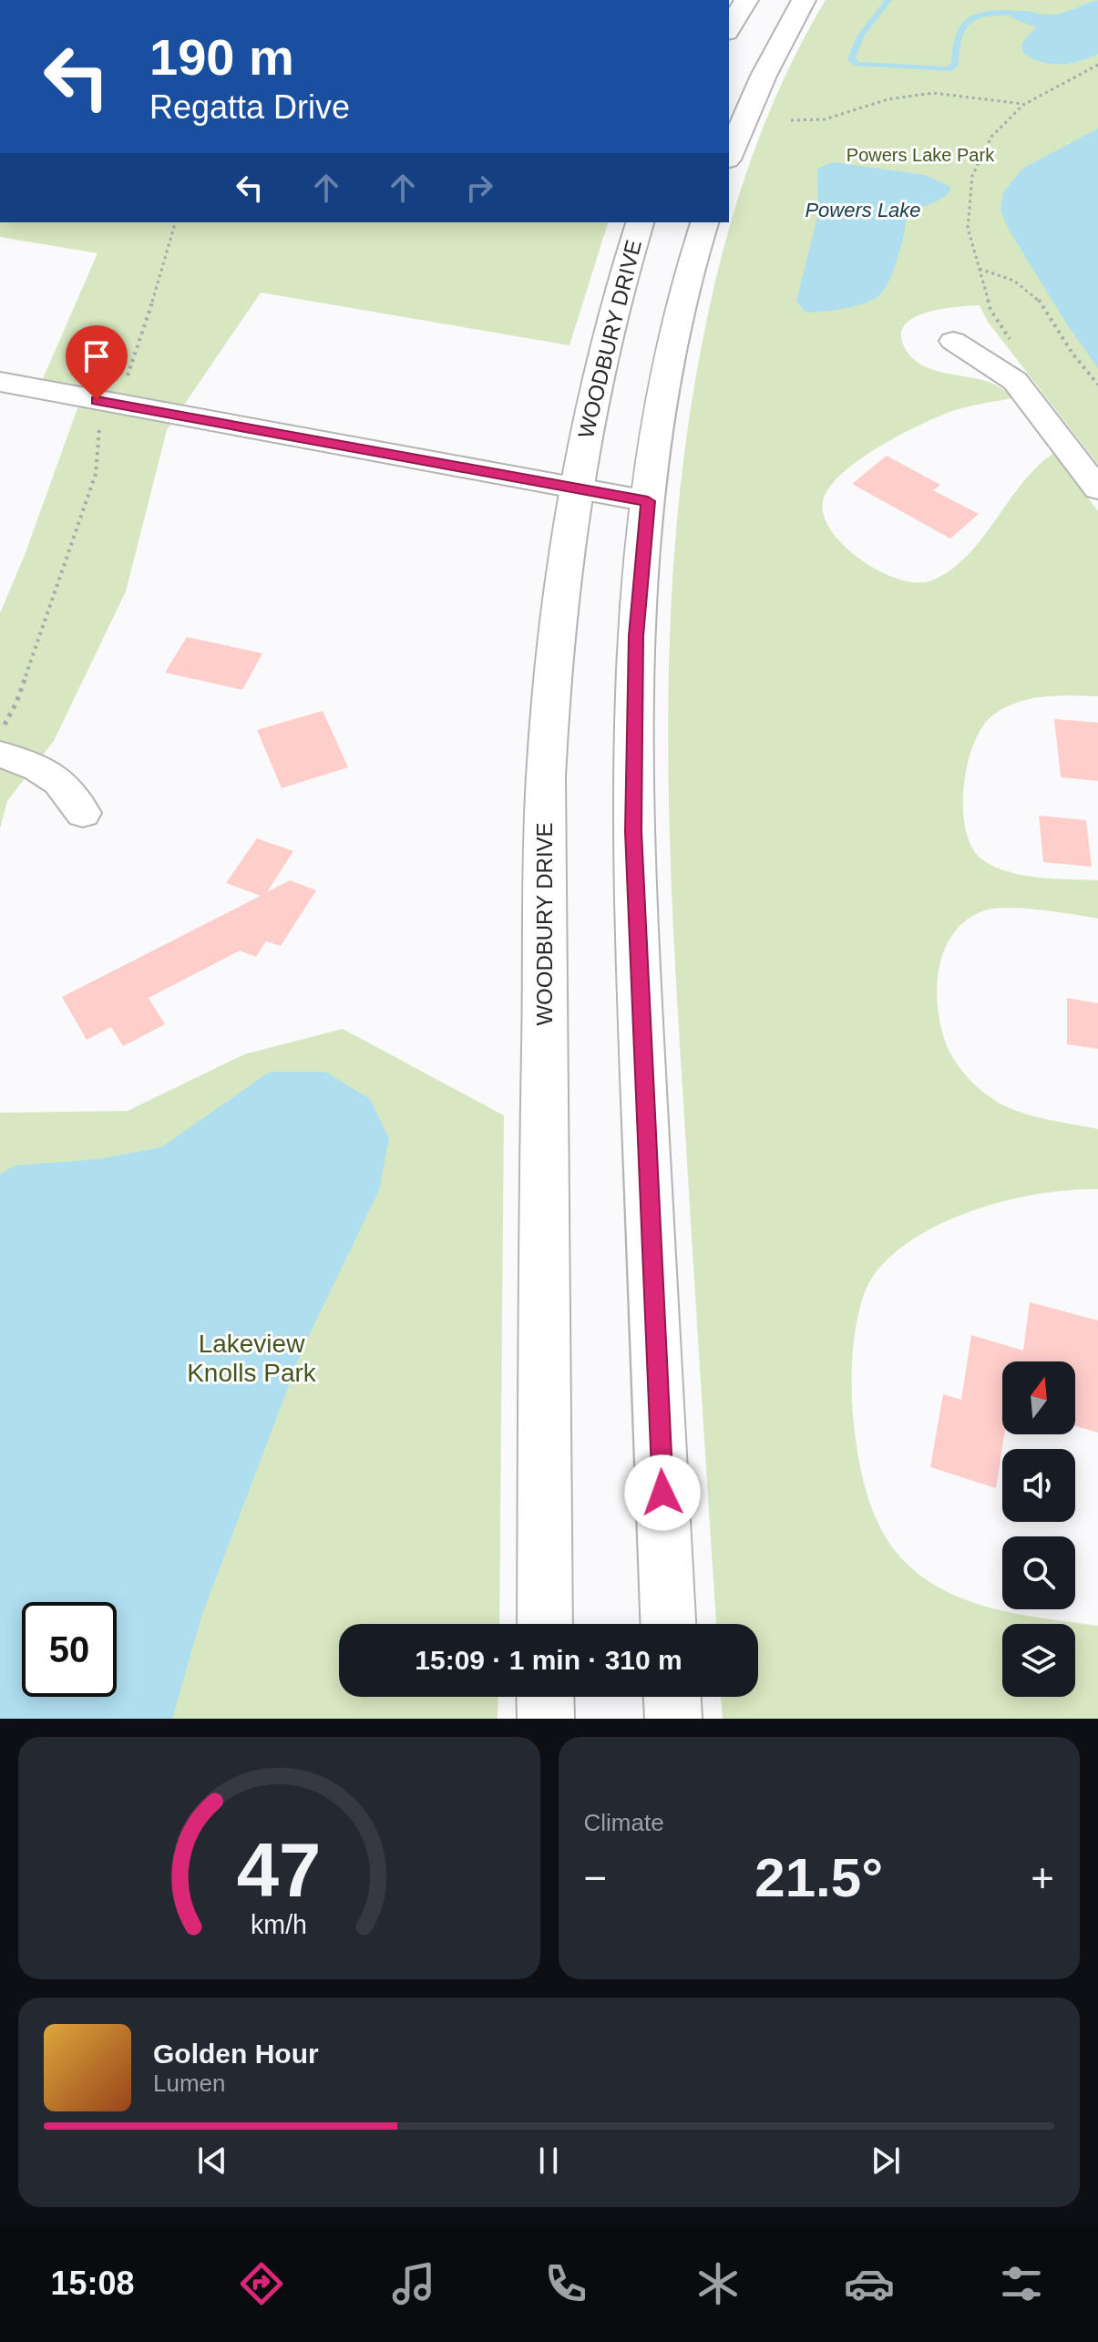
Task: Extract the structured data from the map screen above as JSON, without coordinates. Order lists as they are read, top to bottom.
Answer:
{
  "streets": {
    "main road": ["WOODBURY DRIVE"]
  },
  "water": ["Powers Lake"],
  "parks": ["Powers Lake Park", "Lakeview Knolls Park"],
  "north": "top",
  "page": {
    "turn": ["190 m", "Regatta Drive"],
    "limit": "50",
    "trip": "15:09 · 1 min · 310 m",
    "tile": "Climate",
    "heat": ["−", "21.5°", "+"],
    "song": ["Golden Hour", "Lumen"],
    "tabs": "15:08",
    "gauge": ["47", "km/h"]
  }
}
